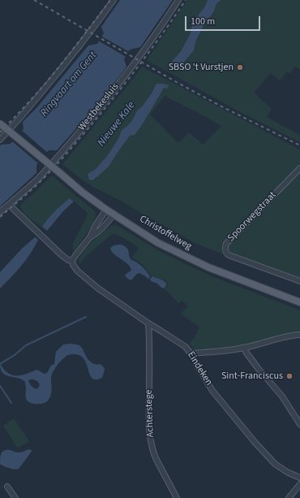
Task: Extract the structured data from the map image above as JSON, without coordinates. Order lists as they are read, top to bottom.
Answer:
{
  "streets": {
    "main road": ["Christoffelweg"],
    "street": [
      "Westbekesluis",
      "Spoorwegstraat",
      "Eindeken",
      "Achterstege"
    ]
  },
  "crossings": [
    ["Eindeken", "Achterstege"]
  ],
  "water": ["Ringvaart om Gent", "Nieuwe Kale"],
  "places": ["SBSO 't Vurstjen", "Sint-Franciscus"],
  "scale_bar": "100 m"
}
